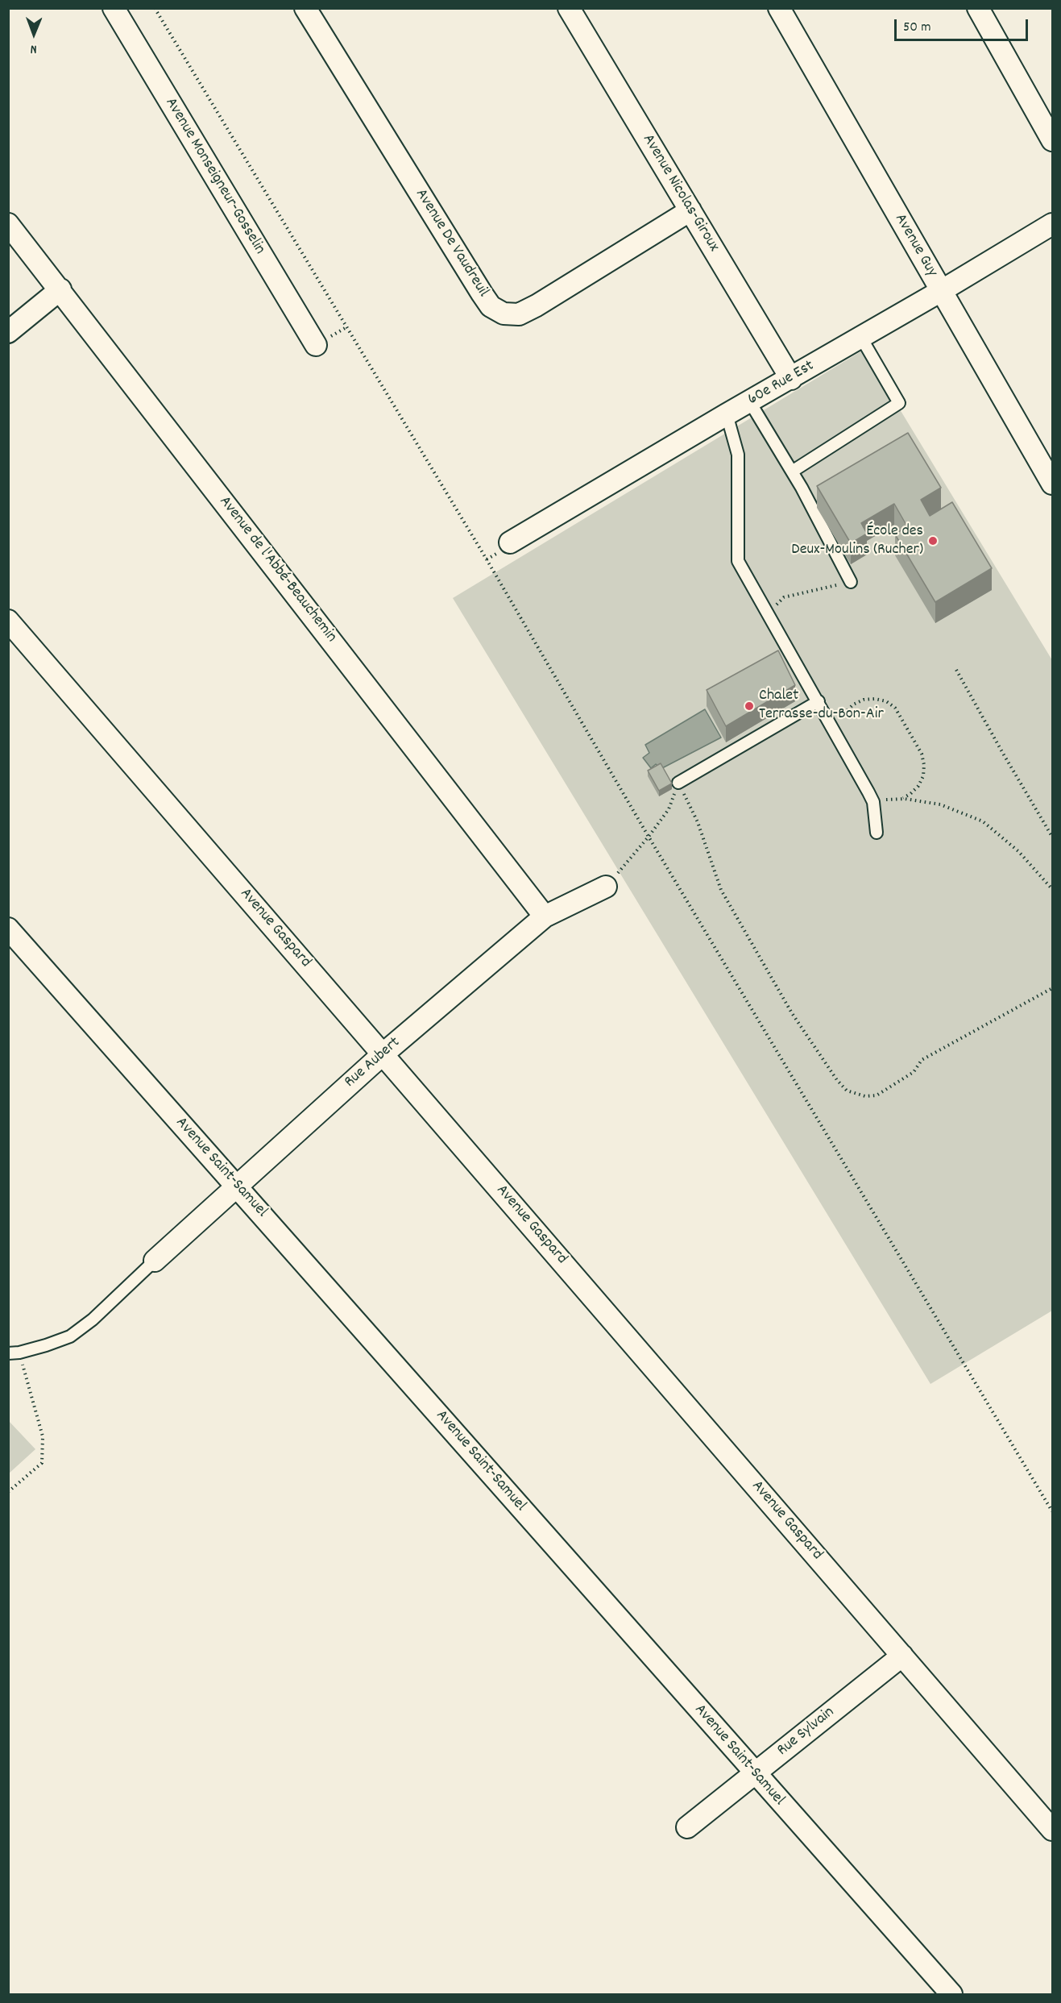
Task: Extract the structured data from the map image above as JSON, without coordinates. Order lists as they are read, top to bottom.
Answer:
{
  "streets": {
    "street": [
      "Avenue Monseigneur-Gosselin",
      "Avenue Nicolas-Giroux",
      "Avenue De Vaudreuil",
      "Avenue Guy",
      "60e Rue Est",
      "Avenue de l'Abbé-Beauchemin",
      "Avenue Gaspard",
      "Rue Aubert",
      "Avenue Saint-Samuel",
      "Rue Sylvain"
    ]
  },
  "crossings": [
    ["Avenue Nicolas-Giroux", "Avenue De Vaudreuil"],
    ["Avenue Nicolas-Giroux", "60e Rue Est"],
    ["Avenue Guy", "60e Rue Est"],
    ["Avenue de l'Abbé-Beauchemin", "Rue Aubert"],
    ["Avenue Gaspard", "Rue Aubert"],
    ["Avenue Gaspard", "Rue Sylvain"],
    ["Rue Aubert", "Avenue Saint-Samuel"],
    ["Avenue Saint-Samuel", "Rue Sylvain"]
  ],
  "places": ["École des Deux-Moulins (Rucher)", "Chalet Terrasse-du-Bon-Air"],
  "scale_bar": "50 m",
  "north": "bottom"
}
